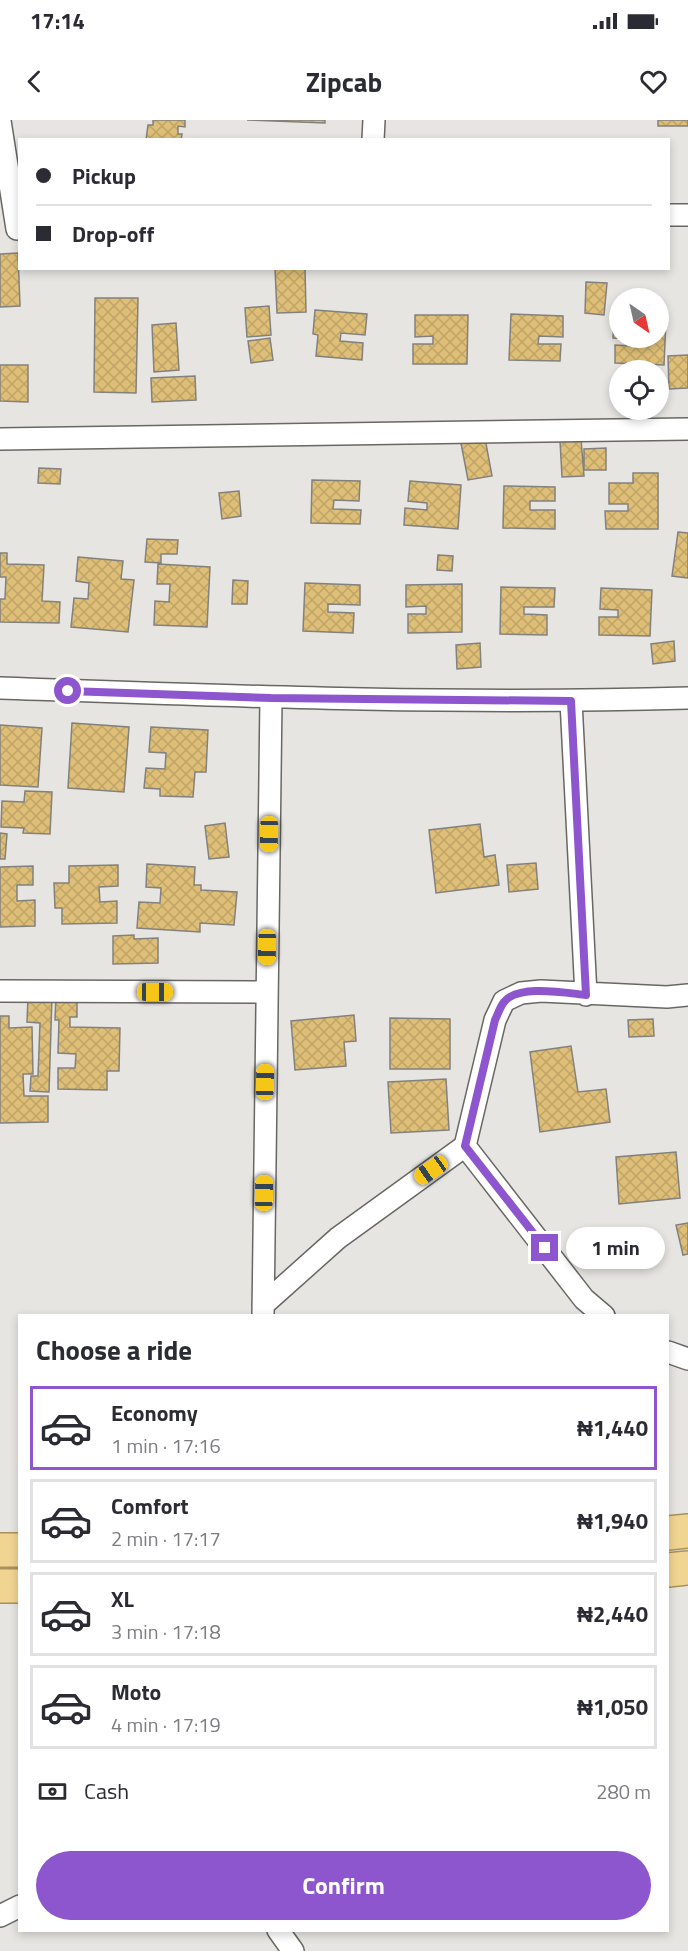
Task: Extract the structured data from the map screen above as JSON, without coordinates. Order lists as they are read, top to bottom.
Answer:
{
  "north": "bottom right",
  "page": {
    "status": "17:14",
    "header": "Zipcab",
    "banner": ["Pickup", "Drop-off"],
    "bubble": "1 min",
    "heading": "Choose a ride",
    "list": [
      {
        "name": "Economy",
        "note": "1 min · 17:16",
        "value": "₦1,440"
      },
      {
        "name": "Comfort",
        "note": "2 min · 17:17",
        "value": "₦1,940"
      },
      {
        "name": "XL",
        "note": "3 min · 17:18",
        "value": "₦2,440"
      },
      {
        "name": "Moto",
        "note": "4 min · 17:19",
        "value": "₦1,050"
      }
    ],
    "pay": ["Cash", "280 m"],
    "buttons": "Confirm"
  }
}
